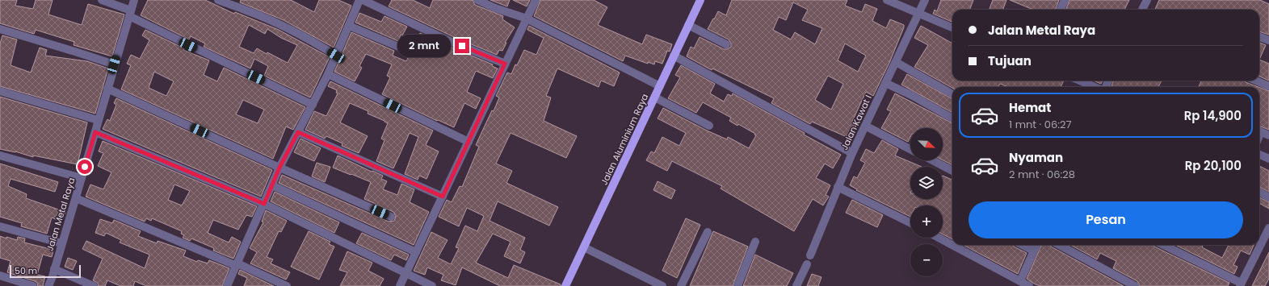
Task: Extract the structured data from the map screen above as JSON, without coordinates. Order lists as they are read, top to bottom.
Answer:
{
  "streets": {
    "main road": ["Jalan Aluminium Raya"],
    "street": ["Jalan Kawat I", "Jalan Metal Raya"]
  },
  "scale_bar": "50 m",
  "north": "bottom right",
  "page": {
    "banner": ["Jalan Metal Raya", "Tujuan"],
    "bubble": "2 mnt",
    "list": [
      {
        "name": "Hemat",
        "note": "1 mnt · 06:27",
        "value": "Rp 14,900"
      },
      {
        "name": "Nyaman",
        "note": "2 mnt · 06:28",
        "value": "Rp 20,100"
      }
    ],
    "map_buttons": ["+", "−"],
    "buttons": "Pesan",
    "scale": "50 m"
  }
}
